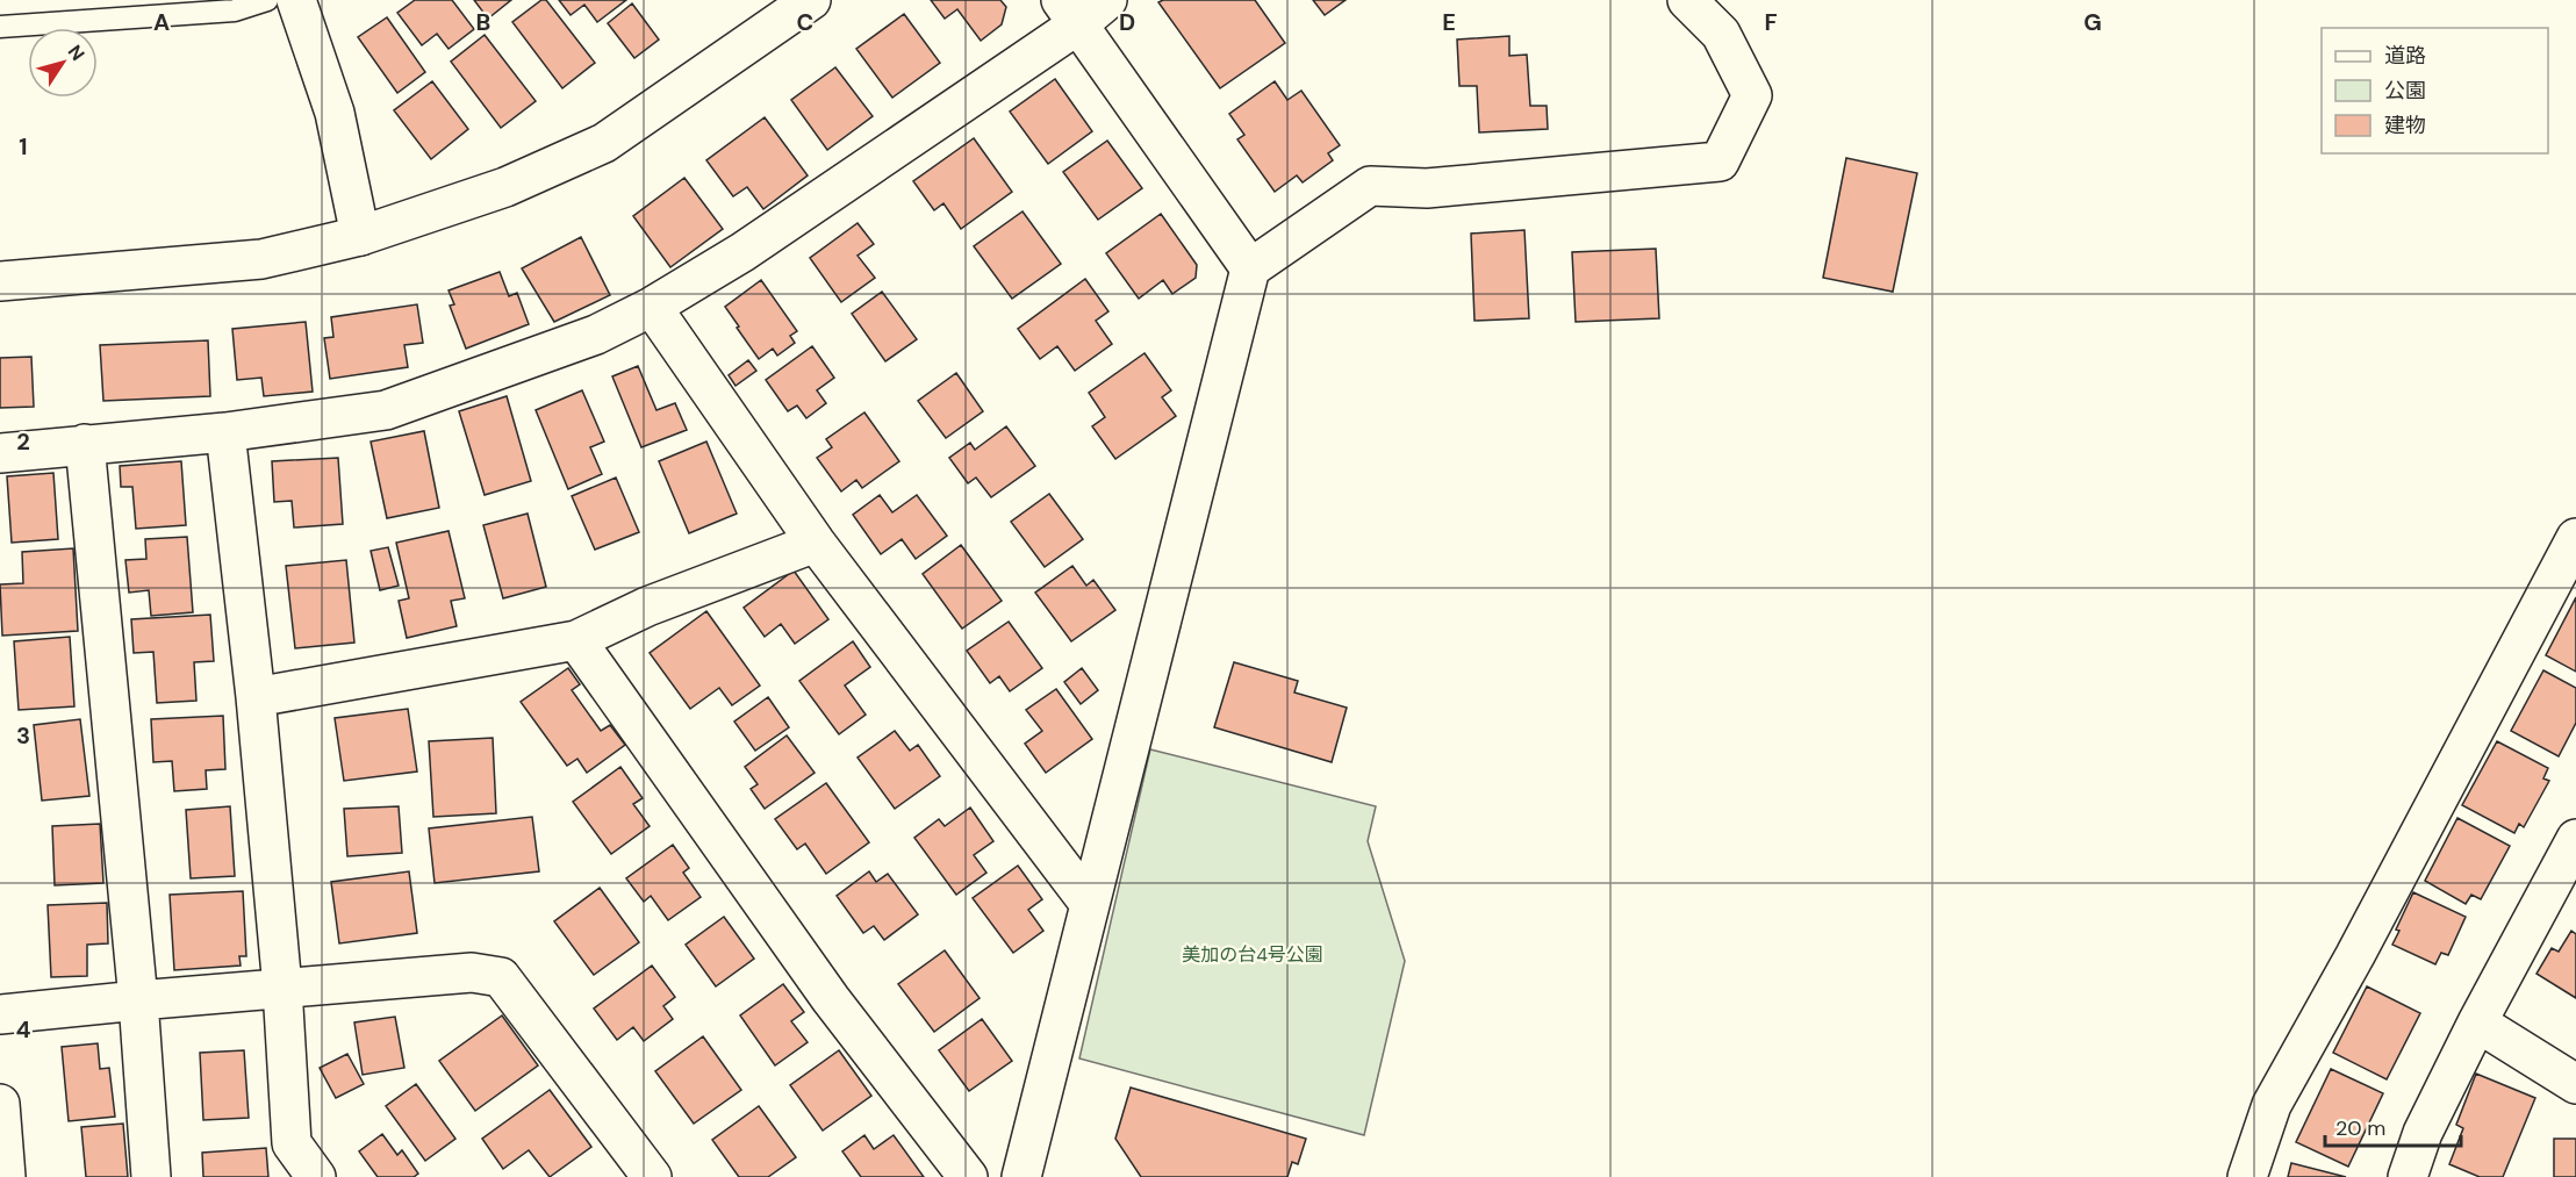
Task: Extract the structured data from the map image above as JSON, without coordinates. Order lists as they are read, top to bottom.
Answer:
{
  "parks": ["美加の台4号公園"],
  "legend": ["道路", "公園", "建物"],
  "scale_bar": "20 m",
  "north": "top right",
  "grid": {
    "columns": [
      "A",
      "B",
      "C",
      "D",
      "E",
      "F",
      "G"
    ],
    "rows": [
      "1",
      "2",
      "3",
      "4"
    ]
  }
}
